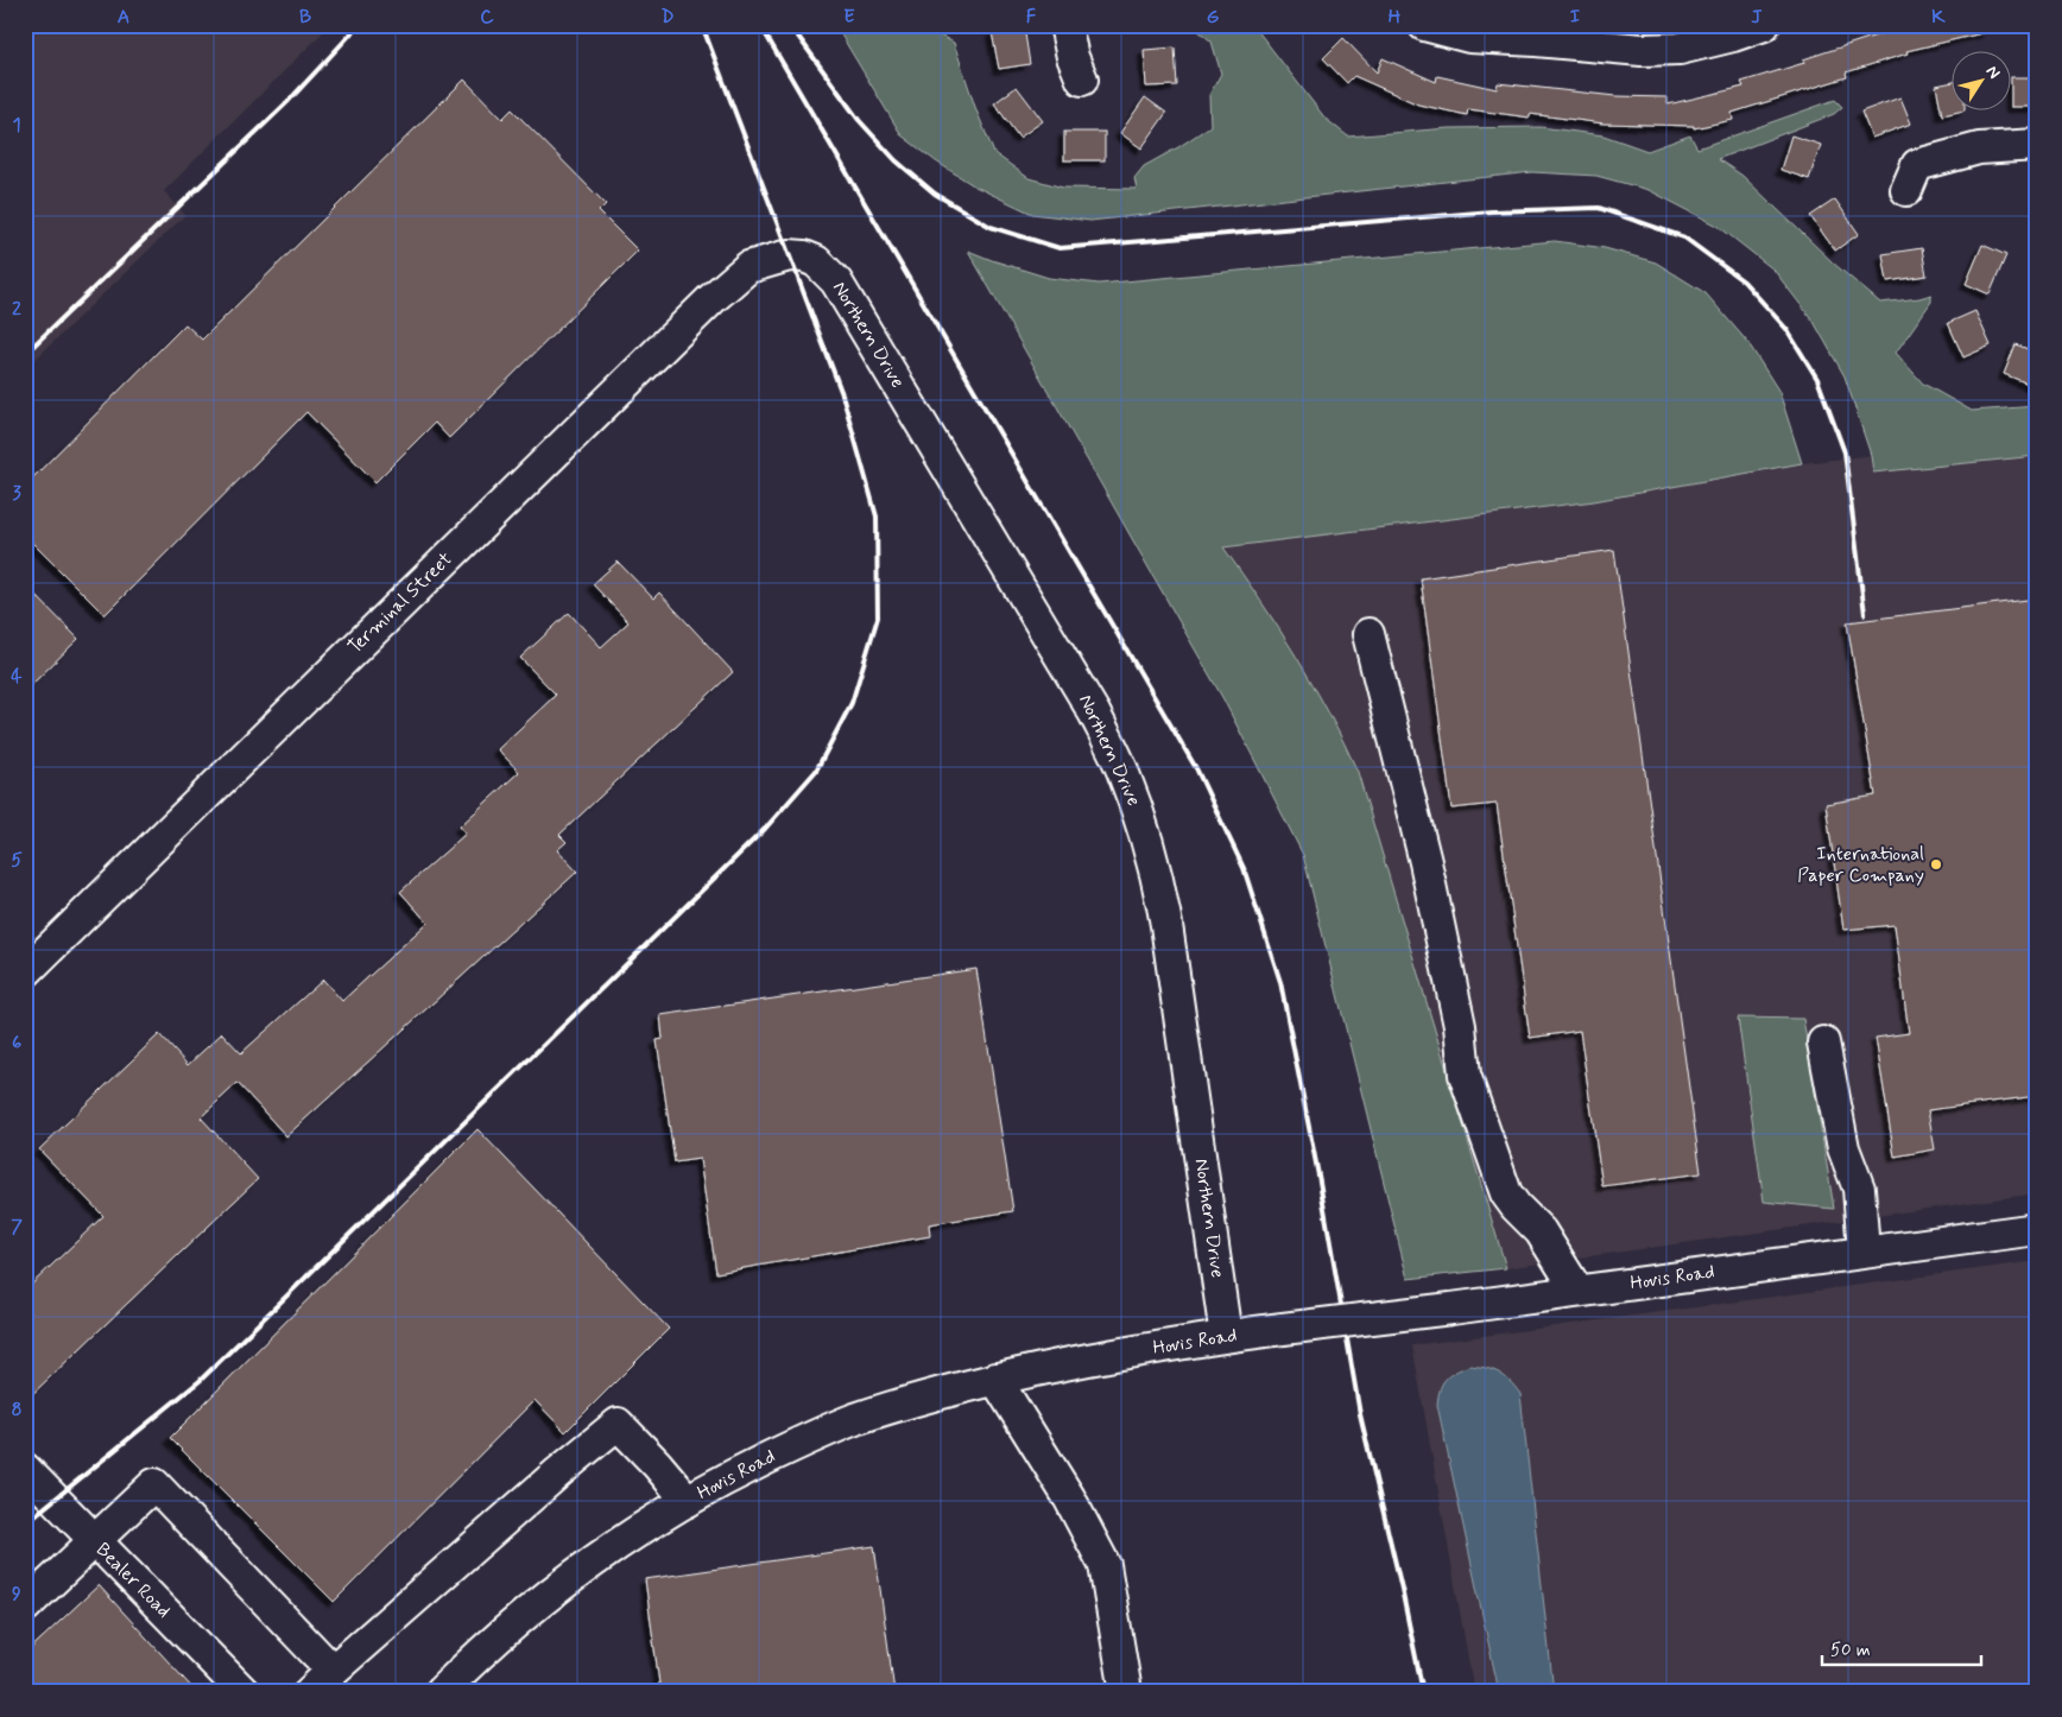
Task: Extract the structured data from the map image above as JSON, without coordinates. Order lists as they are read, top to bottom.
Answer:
{
  "streets": {
    "street": [
      "Northern Drive",
      "Terminal Street",
      "Hovis Road",
      "Bealer Road"
    ]
  },
  "crossings": [
    ["Northern Drive", "Terminal Street"],
    ["Northern Drive", "Hovis Road"]
  ],
  "places": ["International Paper Company"],
  "scale_bar": "50 m",
  "north": "top right",
  "grid": {
    "columns": [
      "A",
      "B",
      "C",
      "D",
      "E",
      "F",
      "G",
      "H",
      "I",
      "J",
      "K"
    ],
    "rows": [
      "1",
      "2",
      "3",
      "4",
      "5",
      "6",
      "7",
      "8",
      "9"
    ]
  }
}
